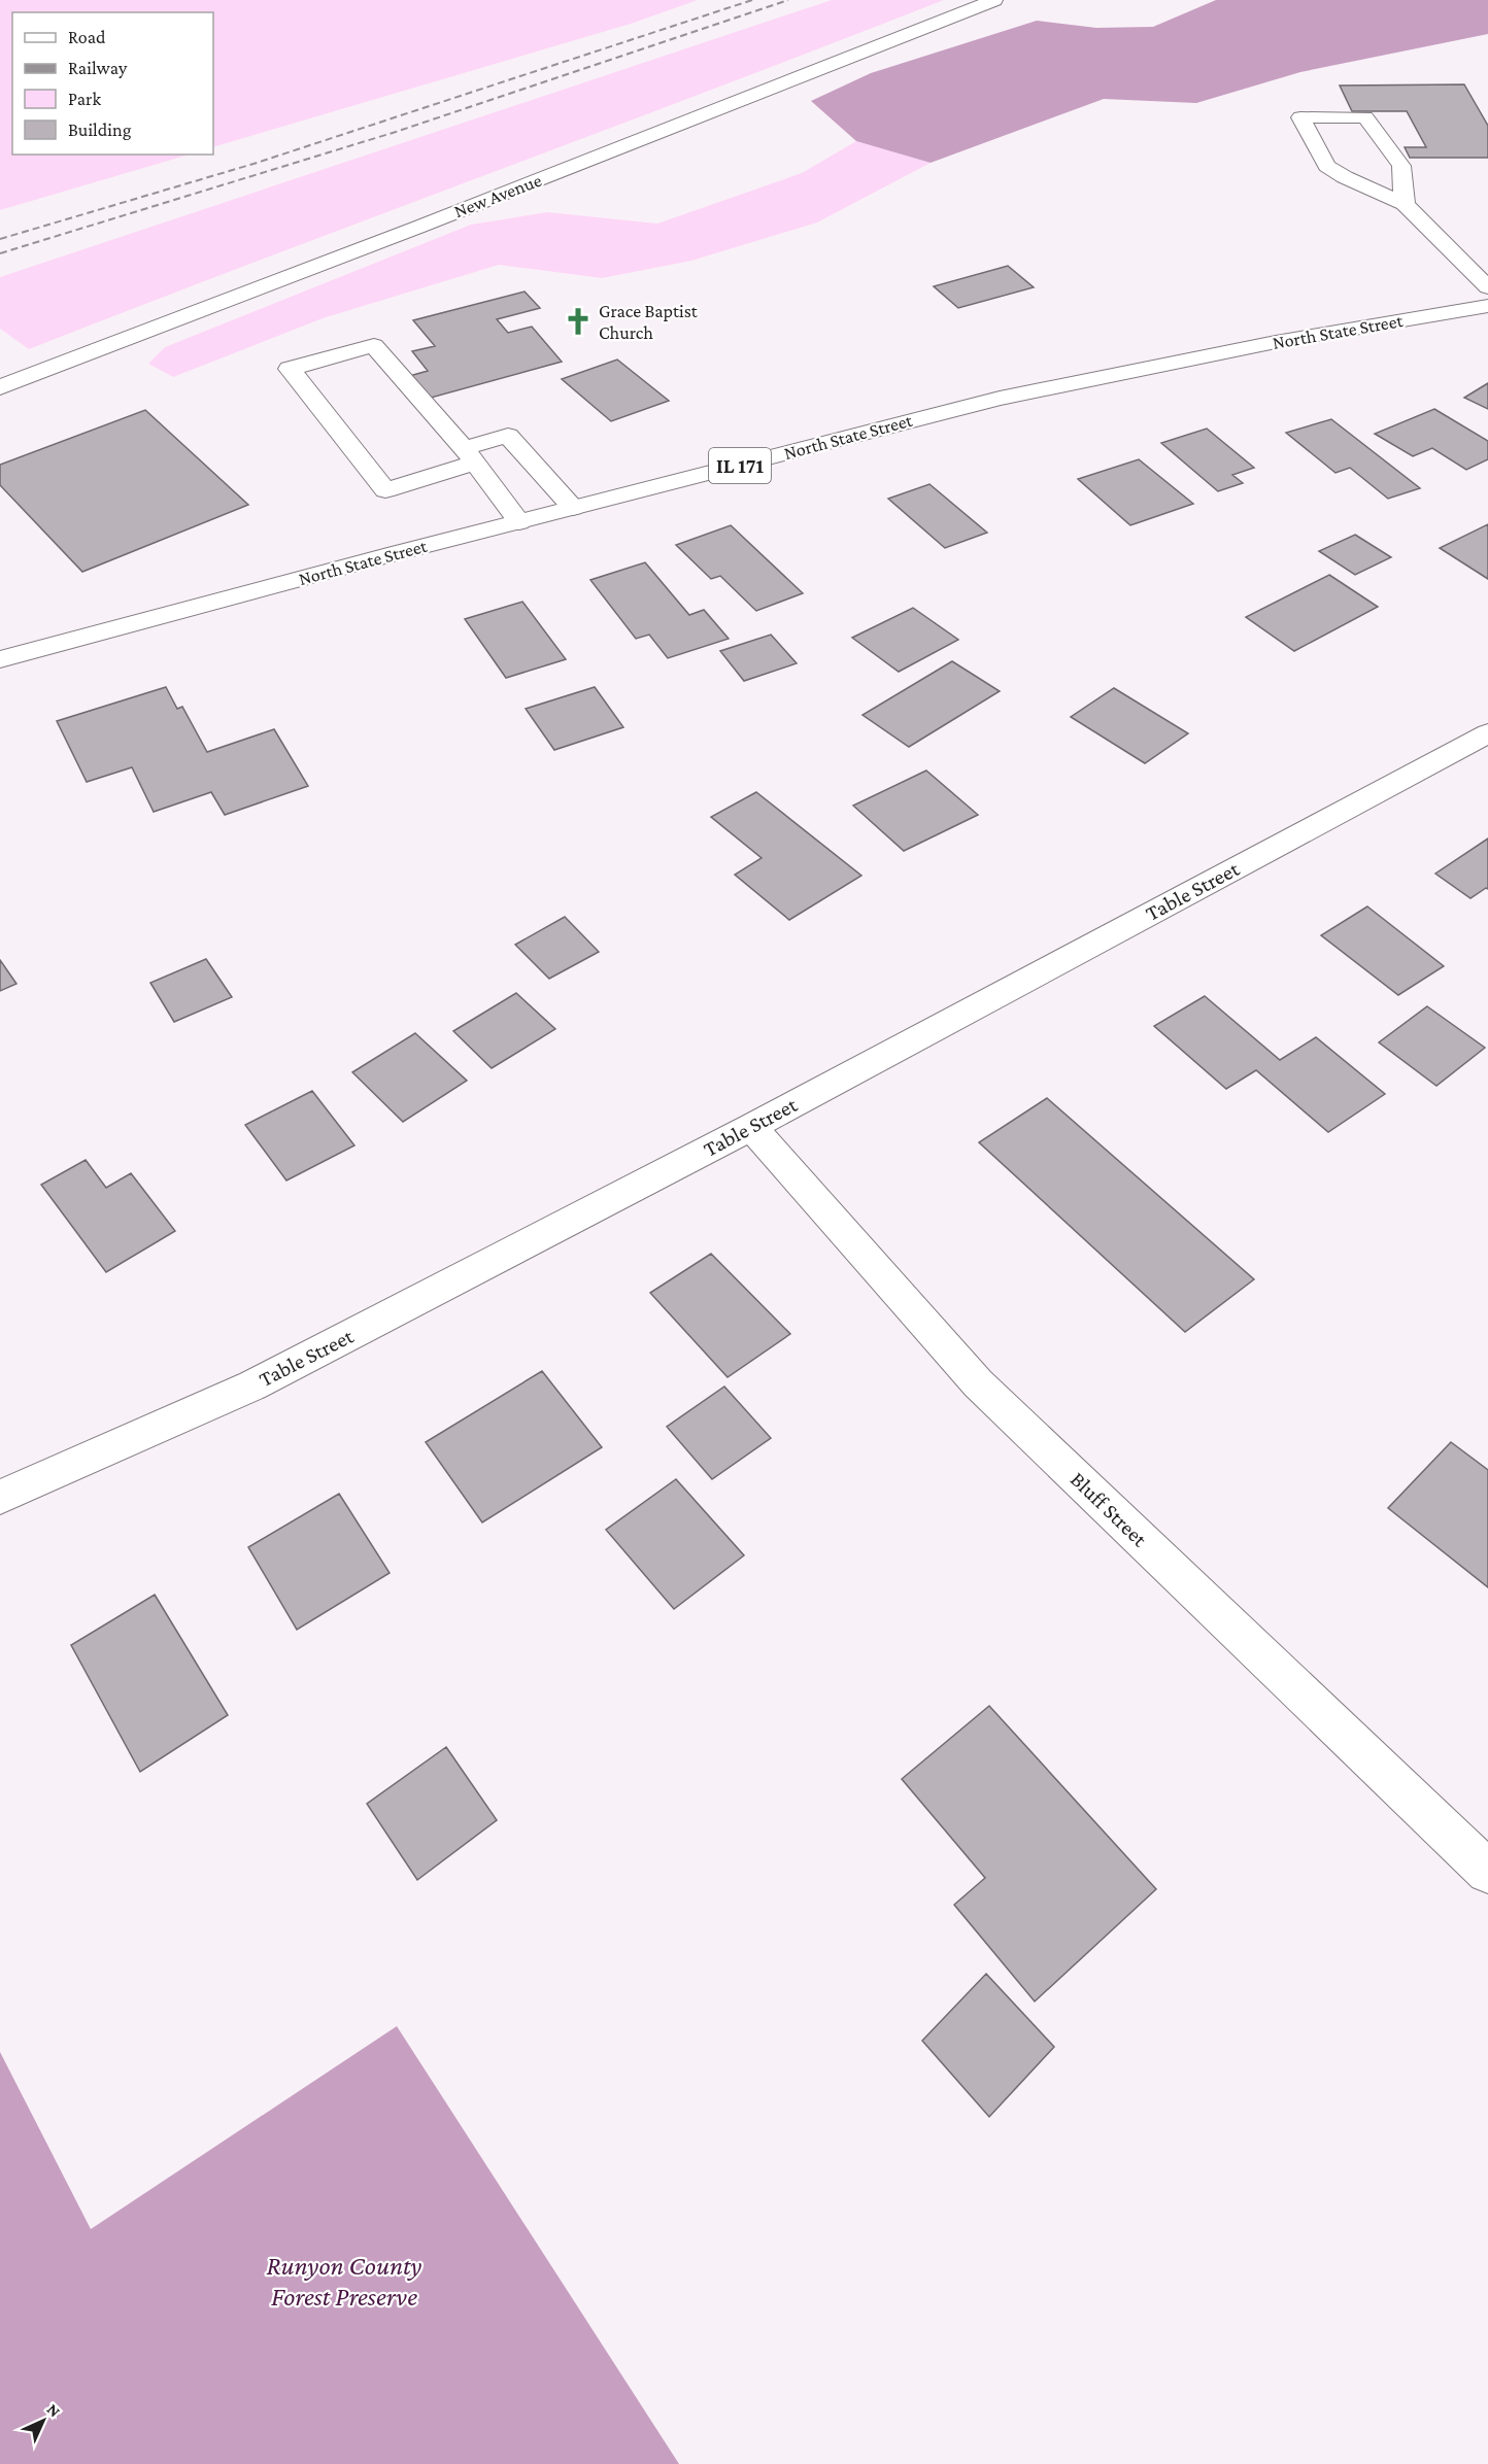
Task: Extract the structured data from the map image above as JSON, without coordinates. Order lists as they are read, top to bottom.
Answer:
{
  "streets": {
    "main road": [
      "New Avenue",
      "North State Street",
      "IL 171",
      "Table Street",
      "Bluff Street"
    ]
  },
  "crossings": [
    ["Table Street", "Bluff Street"]
  ],
  "parks": ["Runyon County Forest Preserve"],
  "places": {
    "church": ["Grace Baptist Church"]
  },
  "legend": [
    "Road",
    "Railway",
    "Park",
    "Building"
  ],
  "north": "top right"
}
